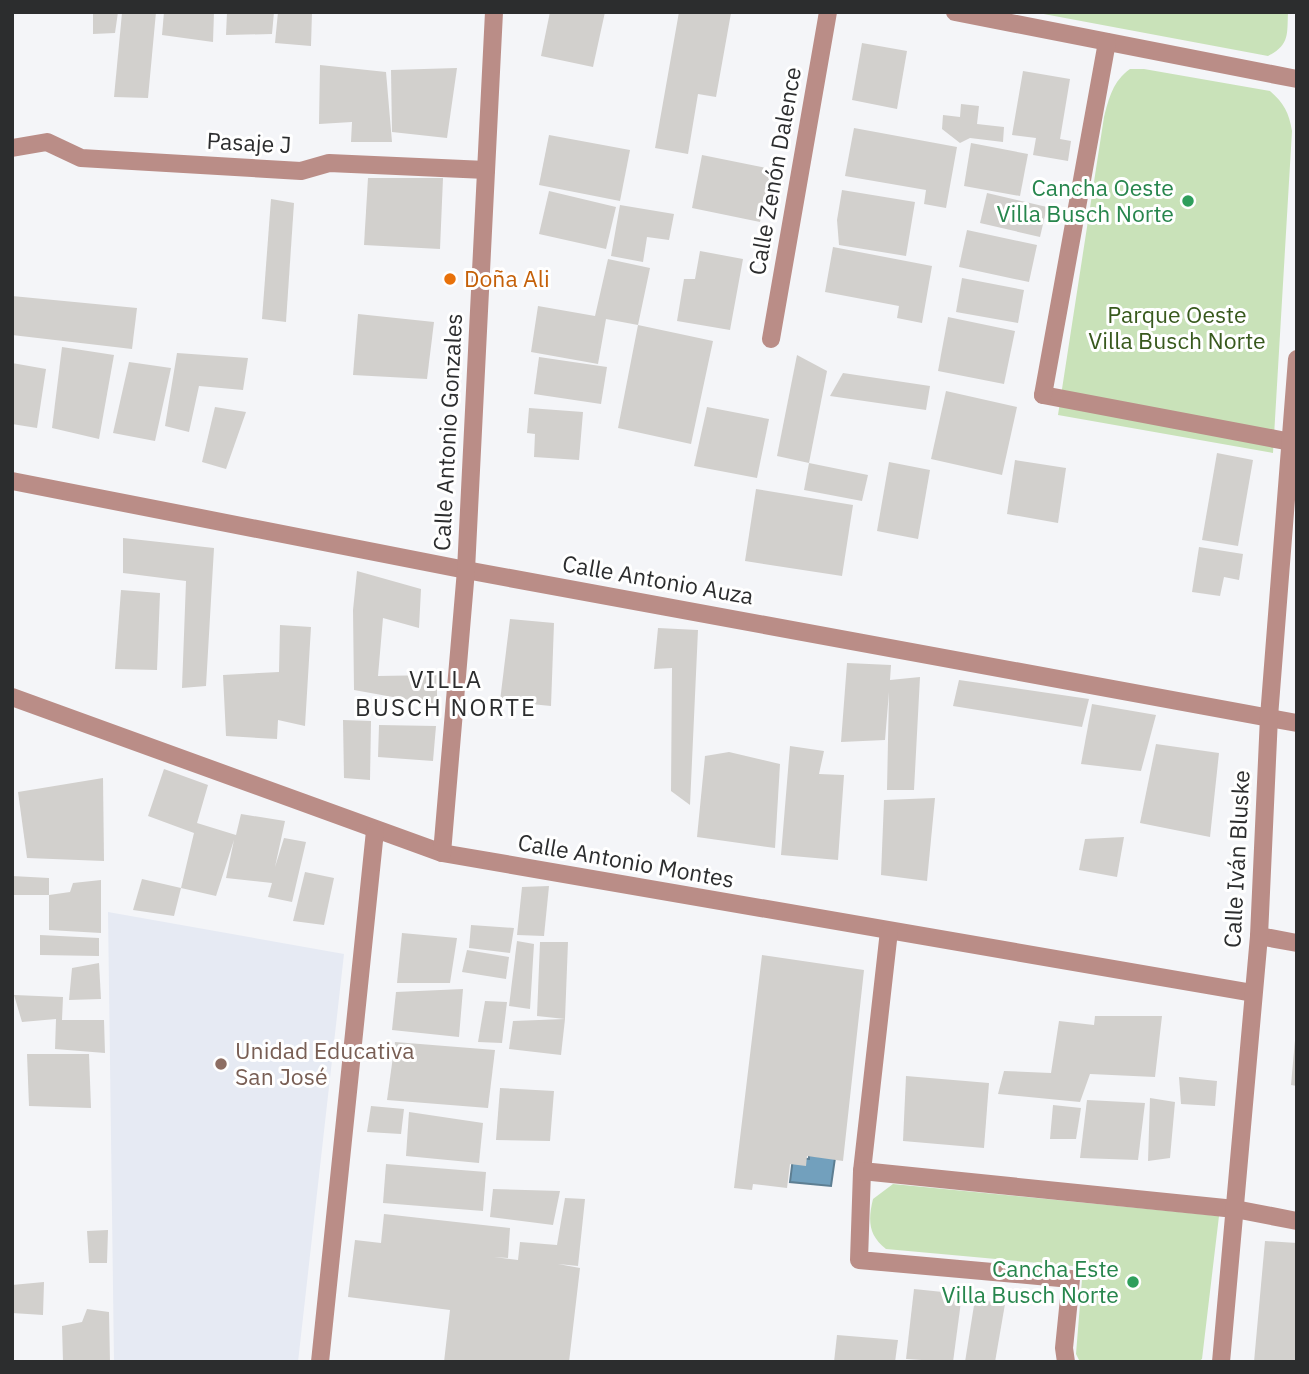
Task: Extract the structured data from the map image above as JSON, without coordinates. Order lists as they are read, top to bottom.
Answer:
{
  "streets": {
    "street": [
      "Pasaje J",
      "Calle Zenón Dalence",
      "Calle Antonio Gonzales",
      "Calle Antonio Auza",
      "Calle Iván Bluske",
      "Calle Antonio Montes"
    ]
  },
  "crossings": [
    ["Pasaje J", "Calle Antonio Gonzales"],
    ["Calle Antonio Gonzales", "Calle Antonio Auza"],
    ["Calle Antonio Gonzales", "Calle Antonio Montes"],
    ["Calle Antonio Auza", "Calle Iván Bluske"],
    ["Calle Iván Bluske", "Calle Antonio Montes"]
  ],
  "districts": ["VILLA BUSCH NORTE"],
  "parks": ["Parque Oeste Villa Busch Norte"],
  "places": [
    "Cancha Oeste Villa Busch Norte",
    "Doña Ali",
    "Unidad Educativa San José",
    "Cancha Este Villa Busch Norte"
  ]
}
